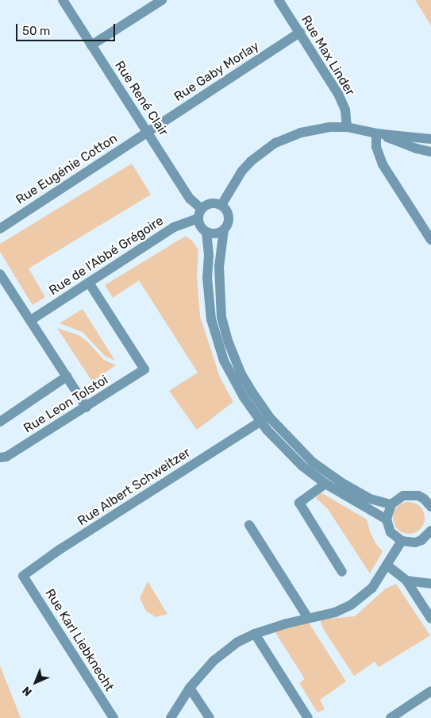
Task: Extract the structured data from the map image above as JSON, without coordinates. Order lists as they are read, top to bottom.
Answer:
{
  "streets": {
    "street": [
      "Rue Max Linder",
      "Rue Gaby Morlay",
      "Rue René Clair",
      "Rue Eugénie Cotton",
      "Rue de l'Abbé Grégoire",
      "Rue Leon Tolstoi",
      "Rue Albert Schweitzer",
      "Rue Karl Liebknecht"
    ]
  },
  "crossings": [
    ["Rue Max Linder", "Rue Gaby Morlay"],
    ["Rue Gaby Morlay", "Rue René Clair"],
    ["Rue Gaby Morlay", "Rue Eugénie Cotton"],
    ["Rue René Clair", "Rue Eugénie Cotton"],
    ["Rue René Clair", "Rue de l'Abbé Grégoire"],
    ["Rue de l'Abbé Grégoire", "Rue Leon Tolstoi"],
    ["Rue Albert Schweitzer", "Rue Karl Liebknecht"]
  ],
  "scale_bar": "50 m",
  "north": "bottom left"
}
